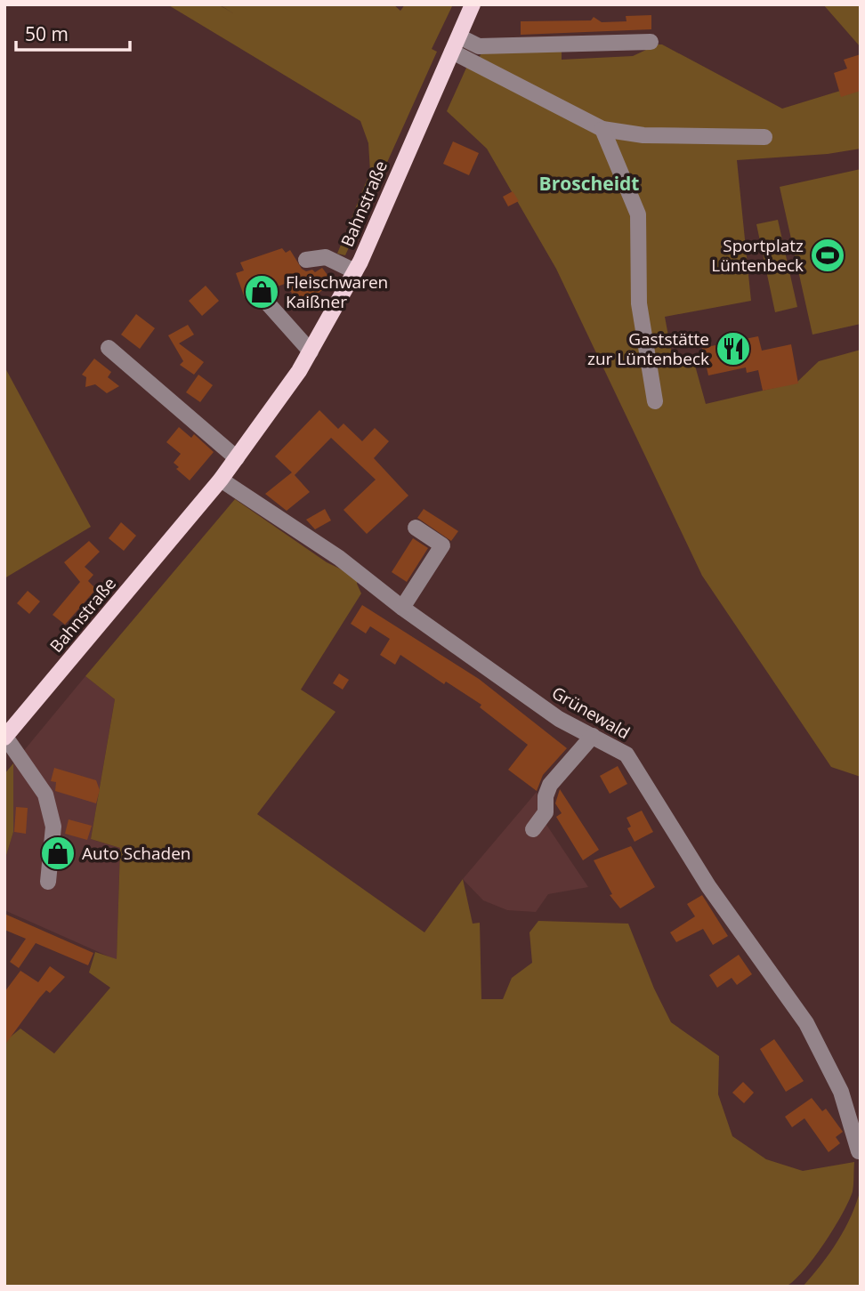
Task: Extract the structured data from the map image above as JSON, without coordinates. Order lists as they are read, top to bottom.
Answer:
{
  "streets": {
    "main road": ["Bahnstraße"],
    "street": ["Grünewald"]
  },
  "crossings": [
    ["Bahnstraße", "Grünewald"]
  ],
  "districts": ["Broscheidt"],
  "places": {
    "sports": ["Sportplatz Lüntenbeck"],
    "shop": ["Fleischwaren Kaißner", "Auto Schaden"],
    "restaurant": ["Gaststätte zur Lüntenbeck"]
  },
  "scale_bar": "50 m"
}
